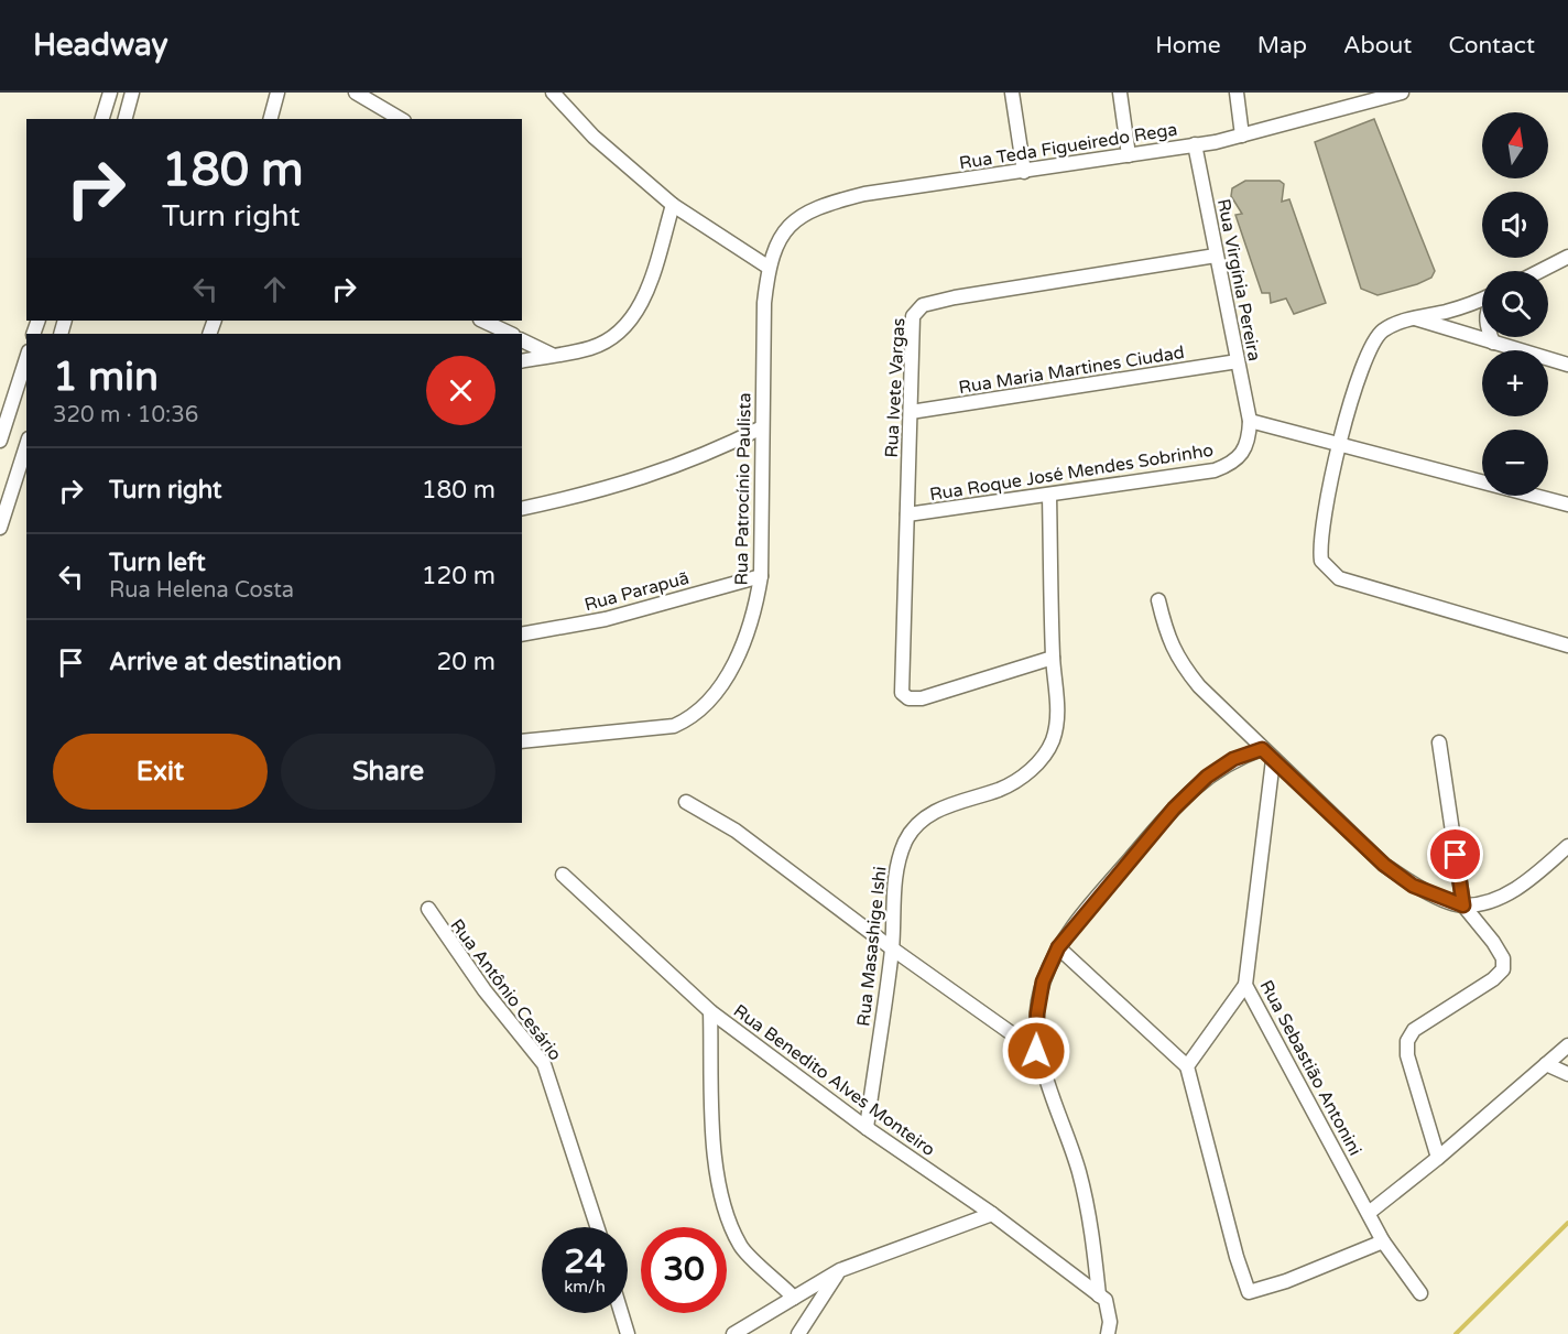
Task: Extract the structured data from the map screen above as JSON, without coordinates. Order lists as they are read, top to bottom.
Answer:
{
  "streets": {
    "street": [
      "Rua Teda Figueiredo Rega",
      "Rua Virgínia Pereira",
      "Rua Maria Martines Ciudad",
      "Rua Ivete Vargas",
      "Rua Roque José Mendes Sobrinho",
      "Rua Patrocínio Paulista",
      "Rua Parapuã",
      "Rua Masashige Ishi",
      "Rua Antônio Cesário",
      "Rua Sebastião Antonini",
      "Rua Benedito Alves Monteiro"
    ]
  },
  "crossings": [
    ["Rua Teda Figueiredo Rega", "Rua Virgínia Pereira"],
    ["Rua Teda Figueiredo Rega", "Rua Patrocínio Paulista"],
    ["Rua Virgínia Pereira", "Rua Maria Martines Ciudad"],
    ["Rua Virgínia Pereira", "Rua Ivete Vargas"],
    ["Rua Virgínia Pereira", "Rua Roque José Mendes Sobrinho"],
    ["Rua Maria Martines Ciudad", "Rua Ivete Vargas"],
    ["Rua Ivete Vargas", "Rua Roque José Mendes Sobrinho"],
    ["Rua Ivete Vargas", "Rua Masashige Ishi"],
    ["Rua Roque José Mendes Sobrinho", "Rua Masashige Ishi"],
    ["Rua Patrocínio Paulista", "Rua Parapuã"],
    ["Rua Masashige Ishi", "Rua Benedito Alves Monteiro"]
  ],
  "north": "top",
  "page": {
    "header": "Headway",
    "nav": [
      "Home",
      "Map",
      "About",
      "Contact"
    ],
    "map_buttons": ["+", "−"],
    "turn": ["180 m", "Turn right"],
    "heading": ["1 min", "320 m · 10:36"],
    "list": [
      {
        "name": "Turn right",
        "value": "180 m"
      },
      {
        "name": "Turn left",
        "note": "Rua Helena Costa",
        "value": "120 m"
      },
      {
        "name": "Arrive at destination",
        "value": "20 m"
      }
    ],
    "buttons": ["Exit", "Share"],
    "speed": "24 km/h",
    "limit": "30"
  }
}
